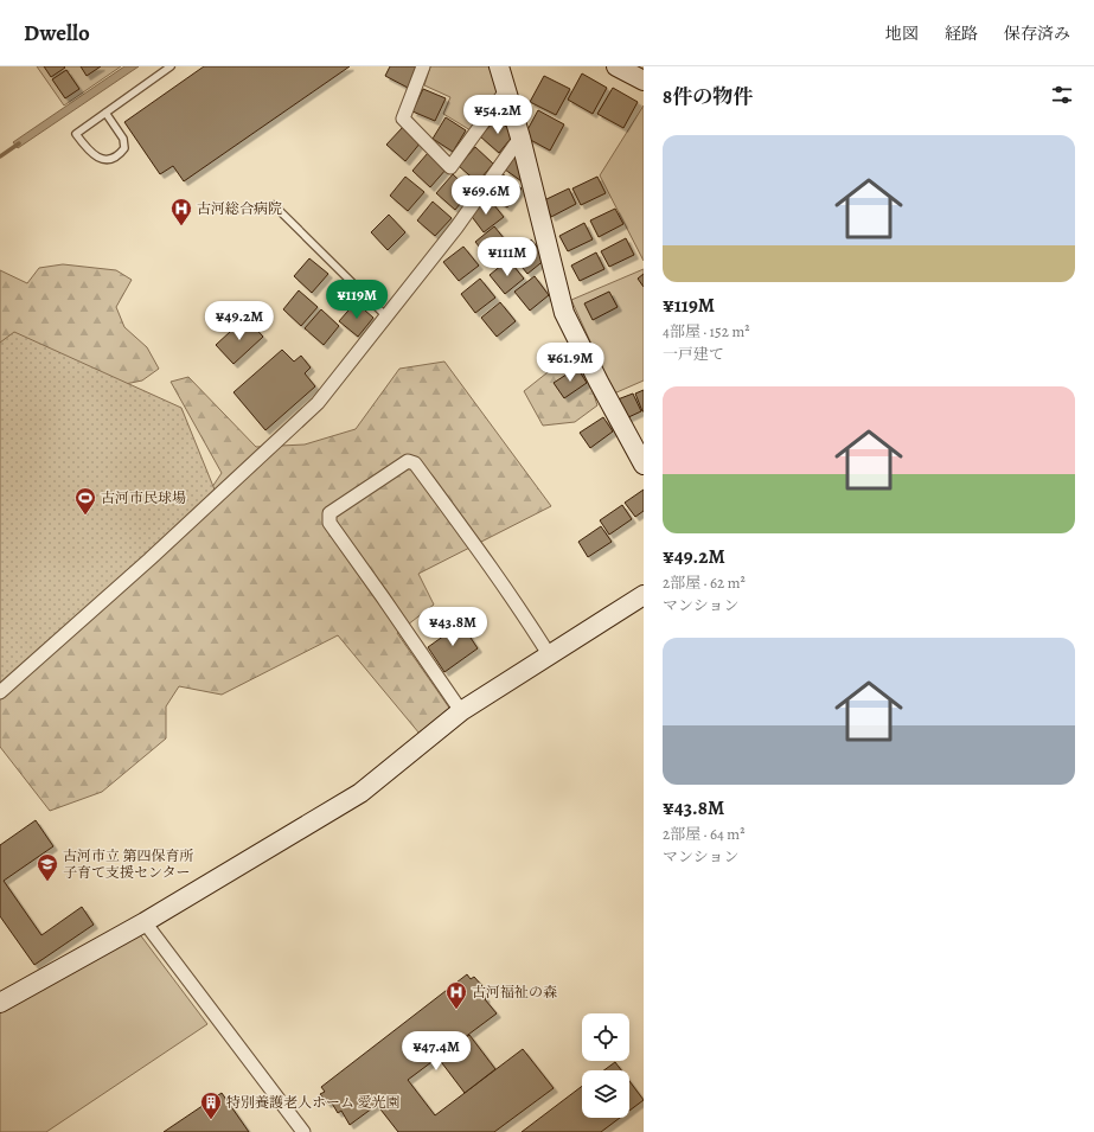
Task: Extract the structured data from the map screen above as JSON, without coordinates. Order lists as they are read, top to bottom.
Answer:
{
  "places": {
    "hospital": ["古河総合病院", "古河福祉の森"],
    "sports": ["古河市民球場"],
    "school or university": ["古河市立 第四保育所 子育て支援センター"],
    "building": ["特別養護老人ホーム 愛光園"]
  },
  "page": {
    "header": "Dwello",
    "nav": ["地図", "経路", "保存済み"],
    "heading": "8件の物件",
    "price": [
      "¥54.2M",
      "¥69.6M",
      "¥111M",
      "¥119M",
      "¥49.2M",
      "¥61.9M",
      "¥43.8M",
      "¥47.4M"
    ],
    "list": [
      {
        "name": "¥119M",
        "note": "4部屋 · 152 m² · 一戸建て"
      },
      {
        "name": "¥49.2M",
        "note": "2部屋 · 62 m² · マンション"
      },
      {
        "name": "¥43.8M",
        "note": "2部屋 · 64 m² · マンション"
      }
    ]
  }
}
